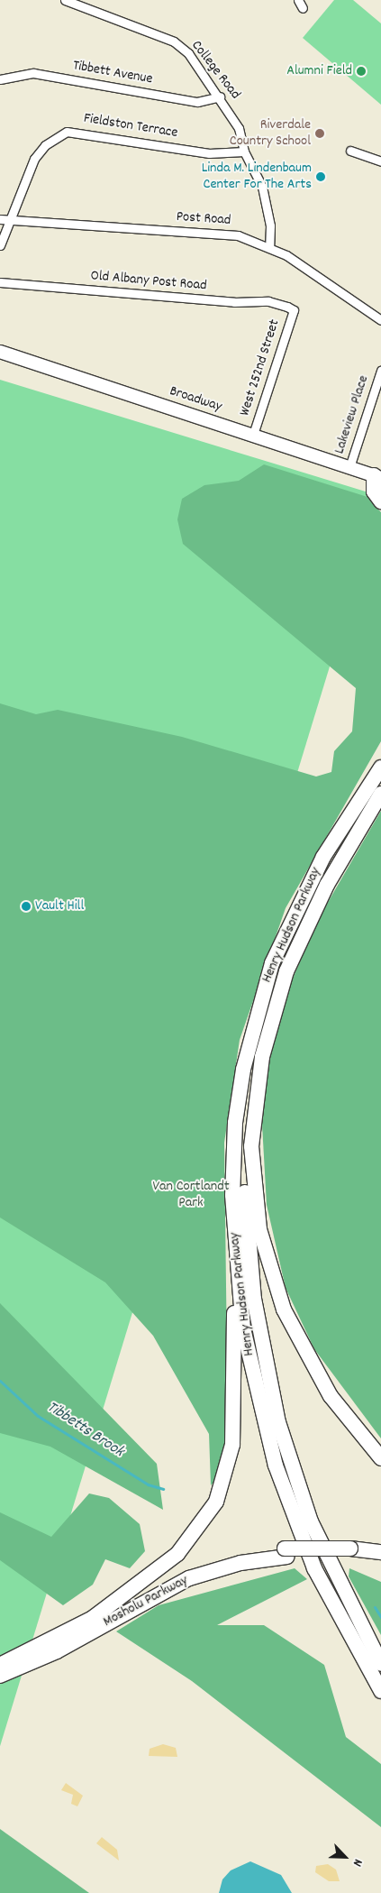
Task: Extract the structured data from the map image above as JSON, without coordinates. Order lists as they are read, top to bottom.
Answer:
{
  "streets": {
    "highway": ["Henry Hudson Parkway", "Mosholu Parkway"],
    "main road": ["Broadway"],
    "street": [
      "College Road",
      "Tibbett Avenue",
      "Fieldston Terrace",
      "Post Road",
      "Old Albany Post Road",
      "West 252nd Street",
      "Lakeview Place"
    ]
  },
  "crossings": [
    ["College Road", "Tibbett Avenue"],
    ["College Road", "Fieldston Terrace"],
    ["Fieldston Terrace", "Post Road"],
    ["Old Albany Post Road", "West 252nd Street"],
    ["West 252nd Street", "Broadway"],
    ["Broadway", "Lakeview Place"]
  ],
  "water": ["Tibbetts Brook"],
  "parks": ["Van Cortlandt Park"],
  "places": [
    "Alumni Field",
    "Riverdale Country School",
    "Linda M. Lindenbaum Center For The Arts",
    "Vault Hill"
  ],
  "north": "bottom right"
}
